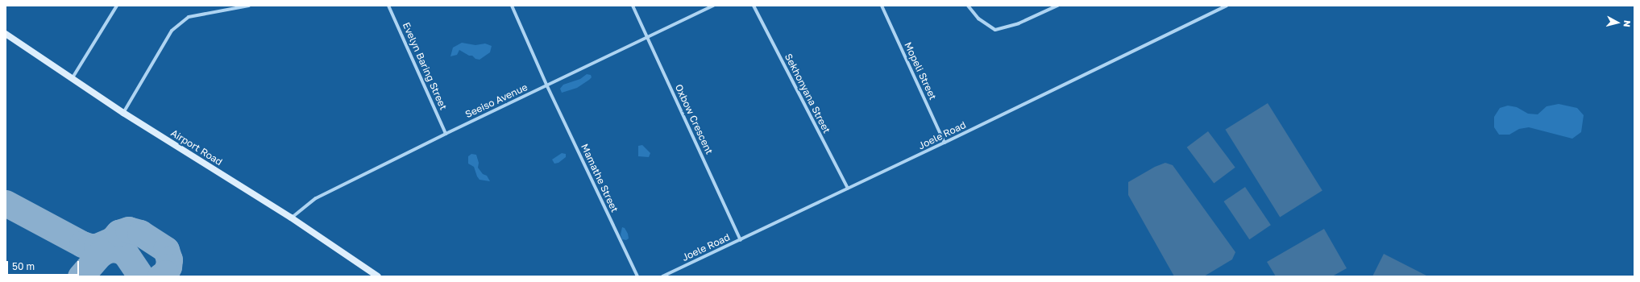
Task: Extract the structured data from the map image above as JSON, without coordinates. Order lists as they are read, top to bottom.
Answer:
{
  "streets": {
    "main road": ["Airport Road"],
    "street": [
      "Evelyn Baring Street",
      "Mopeli Street",
      "Sekhonyana Street",
      "Seeiso Avenue",
      "Oxbow Crescent",
      "Joele Road",
      "Mamathe Street"
    ]
  },
  "crossings": [
    ["Evelyn Baring Street", "Seeiso Avenue"],
    ["Mopeli Street", "Joele Road"],
    ["Sekhonyana Street", "Joele Road"],
    ["Seeiso Avenue", "Oxbow Crescent"],
    ["Seeiso Avenue", "Airport Road"],
    ["Seeiso Avenue", "Mamathe Street"],
    ["Oxbow Crescent", "Joele Road"]
  ],
  "scale_bar": "50 m",
  "north": "right"
}
